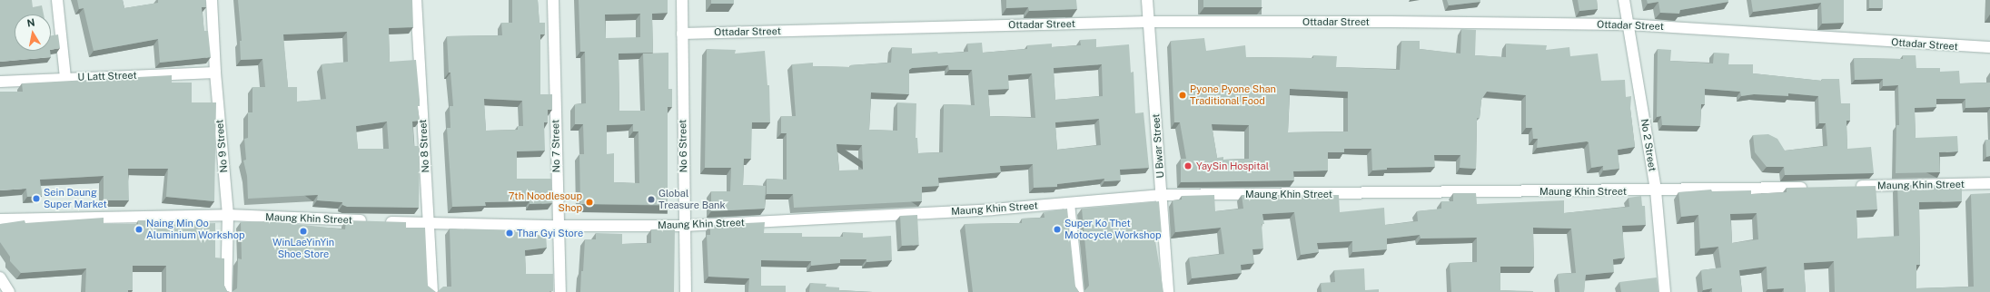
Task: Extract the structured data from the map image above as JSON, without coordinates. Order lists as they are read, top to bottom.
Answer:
{
  "streets": {
    "street": [
      "Ottadar Street",
      "U Latt Street",
      "No 2 Street",
      "No 9 Street",
      "No 8 Street",
      "No 7 Street",
      "No 6 Street",
      "U Bwar Street",
      "Maung Khin Street"
    ]
  },
  "crossings": [
    ["Ottadar Street", "No 2 Street"],
    ["Ottadar Street", "No 6 Street"],
    ["Ottadar Street", "U Bwar Street"],
    ["U Latt Street", "No 9 Street"],
    ["No 2 Street", "Maung Khin Street"],
    ["No 9 Street", "Maung Khin Street"],
    ["No 8 Street", "Maung Khin Street"],
    ["No 7 Street", "Maung Khin Street"],
    ["No 6 Street", "Maung Khin Street"],
    ["U Bwar Street", "Maung Khin Street"]
  ],
  "places": [
    "Pyone Pyone Shan Traditional Food",
    "YaySin Hospital",
    "Sein Daung Super Market",
    "Global Treasure Bank",
    "7th Noodlesoup Shop",
    "Naing Min Oo Aluminium Workshop",
    "Super Ko Thet Motocycle Workshop",
    "WinLaeYinYin Shoe Store",
    "Thar Gyi Store"
  ],
  "north": "top"
}
